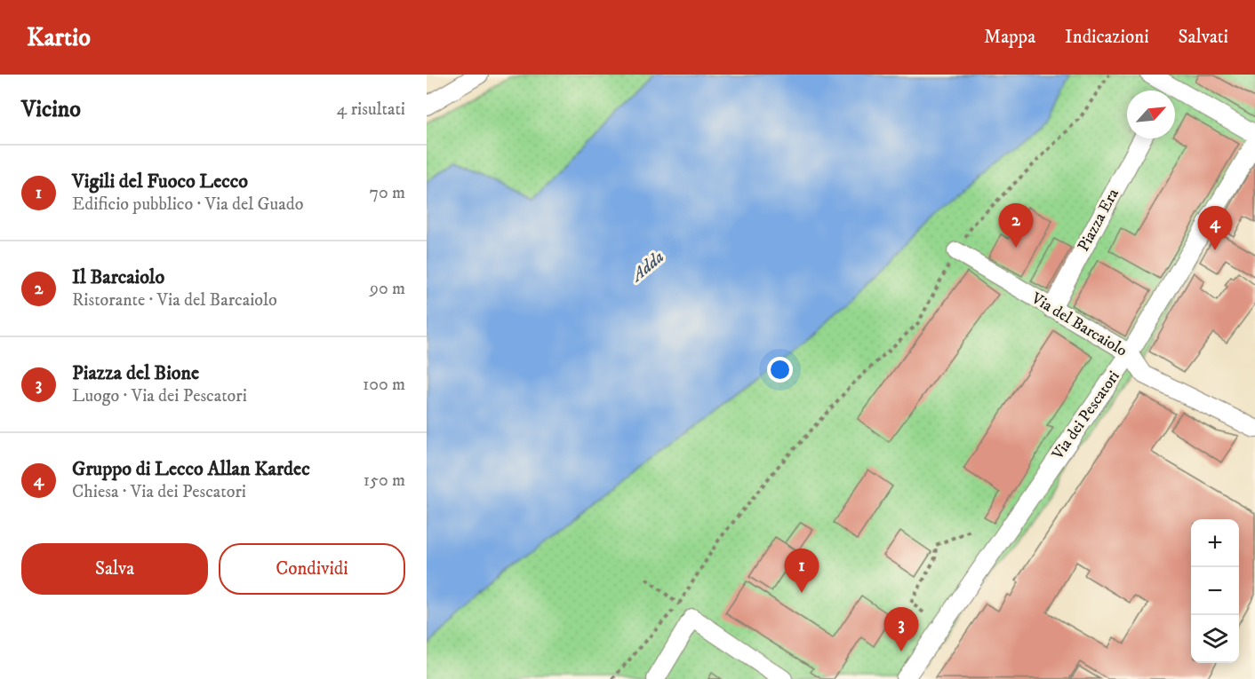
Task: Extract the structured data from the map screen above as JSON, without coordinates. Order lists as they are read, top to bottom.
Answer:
{
  "streets": {
    "street": ["Piazza Era", "Via del Barcaiolo", "Via dei Pescatori"]
  },
  "crossings": [
    ["Piazza Era", "Via del Barcaiolo"],
    ["Via del Barcaiolo", "Via dei Pescatori"]
  ],
  "water": ["Adda"],
  "north": "top right",
  "page": {
    "header": "Kartio",
    "nav": ["Mappa", "Indicazioni", "Salvati"],
    "heading": ["Vicino", "4 risultati"],
    "list": [
      {
        "mark": "1",
        "name": "Vigili del Fuoco Lecco",
        "note": "Edificio pubblico · Via del Guado",
        "value": "70 m"
      },
      {
        "mark": "2",
        "name": "Il Barcaiolo",
        "note": "Ristorante · Via del Barcaiolo",
        "value": "90 m"
      },
      {
        "mark": "3",
        "name": "Piazza del Bione",
        "note": "Luogo · Via dei Pescatori",
        "value": "100 m"
      },
      {
        "mark": "4",
        "name": "Gruppo di Lecco Allan Kardec",
        "note": "Chiesa · Via dei Pescatori",
        "value": "150 m"
      }
    ],
    "pins": [
      "2",
      "4",
      "1",
      "3"
    ],
    "map_buttons": ["+", "−"],
    "buttons": ["Salva", "Condividi"]
  }
}
